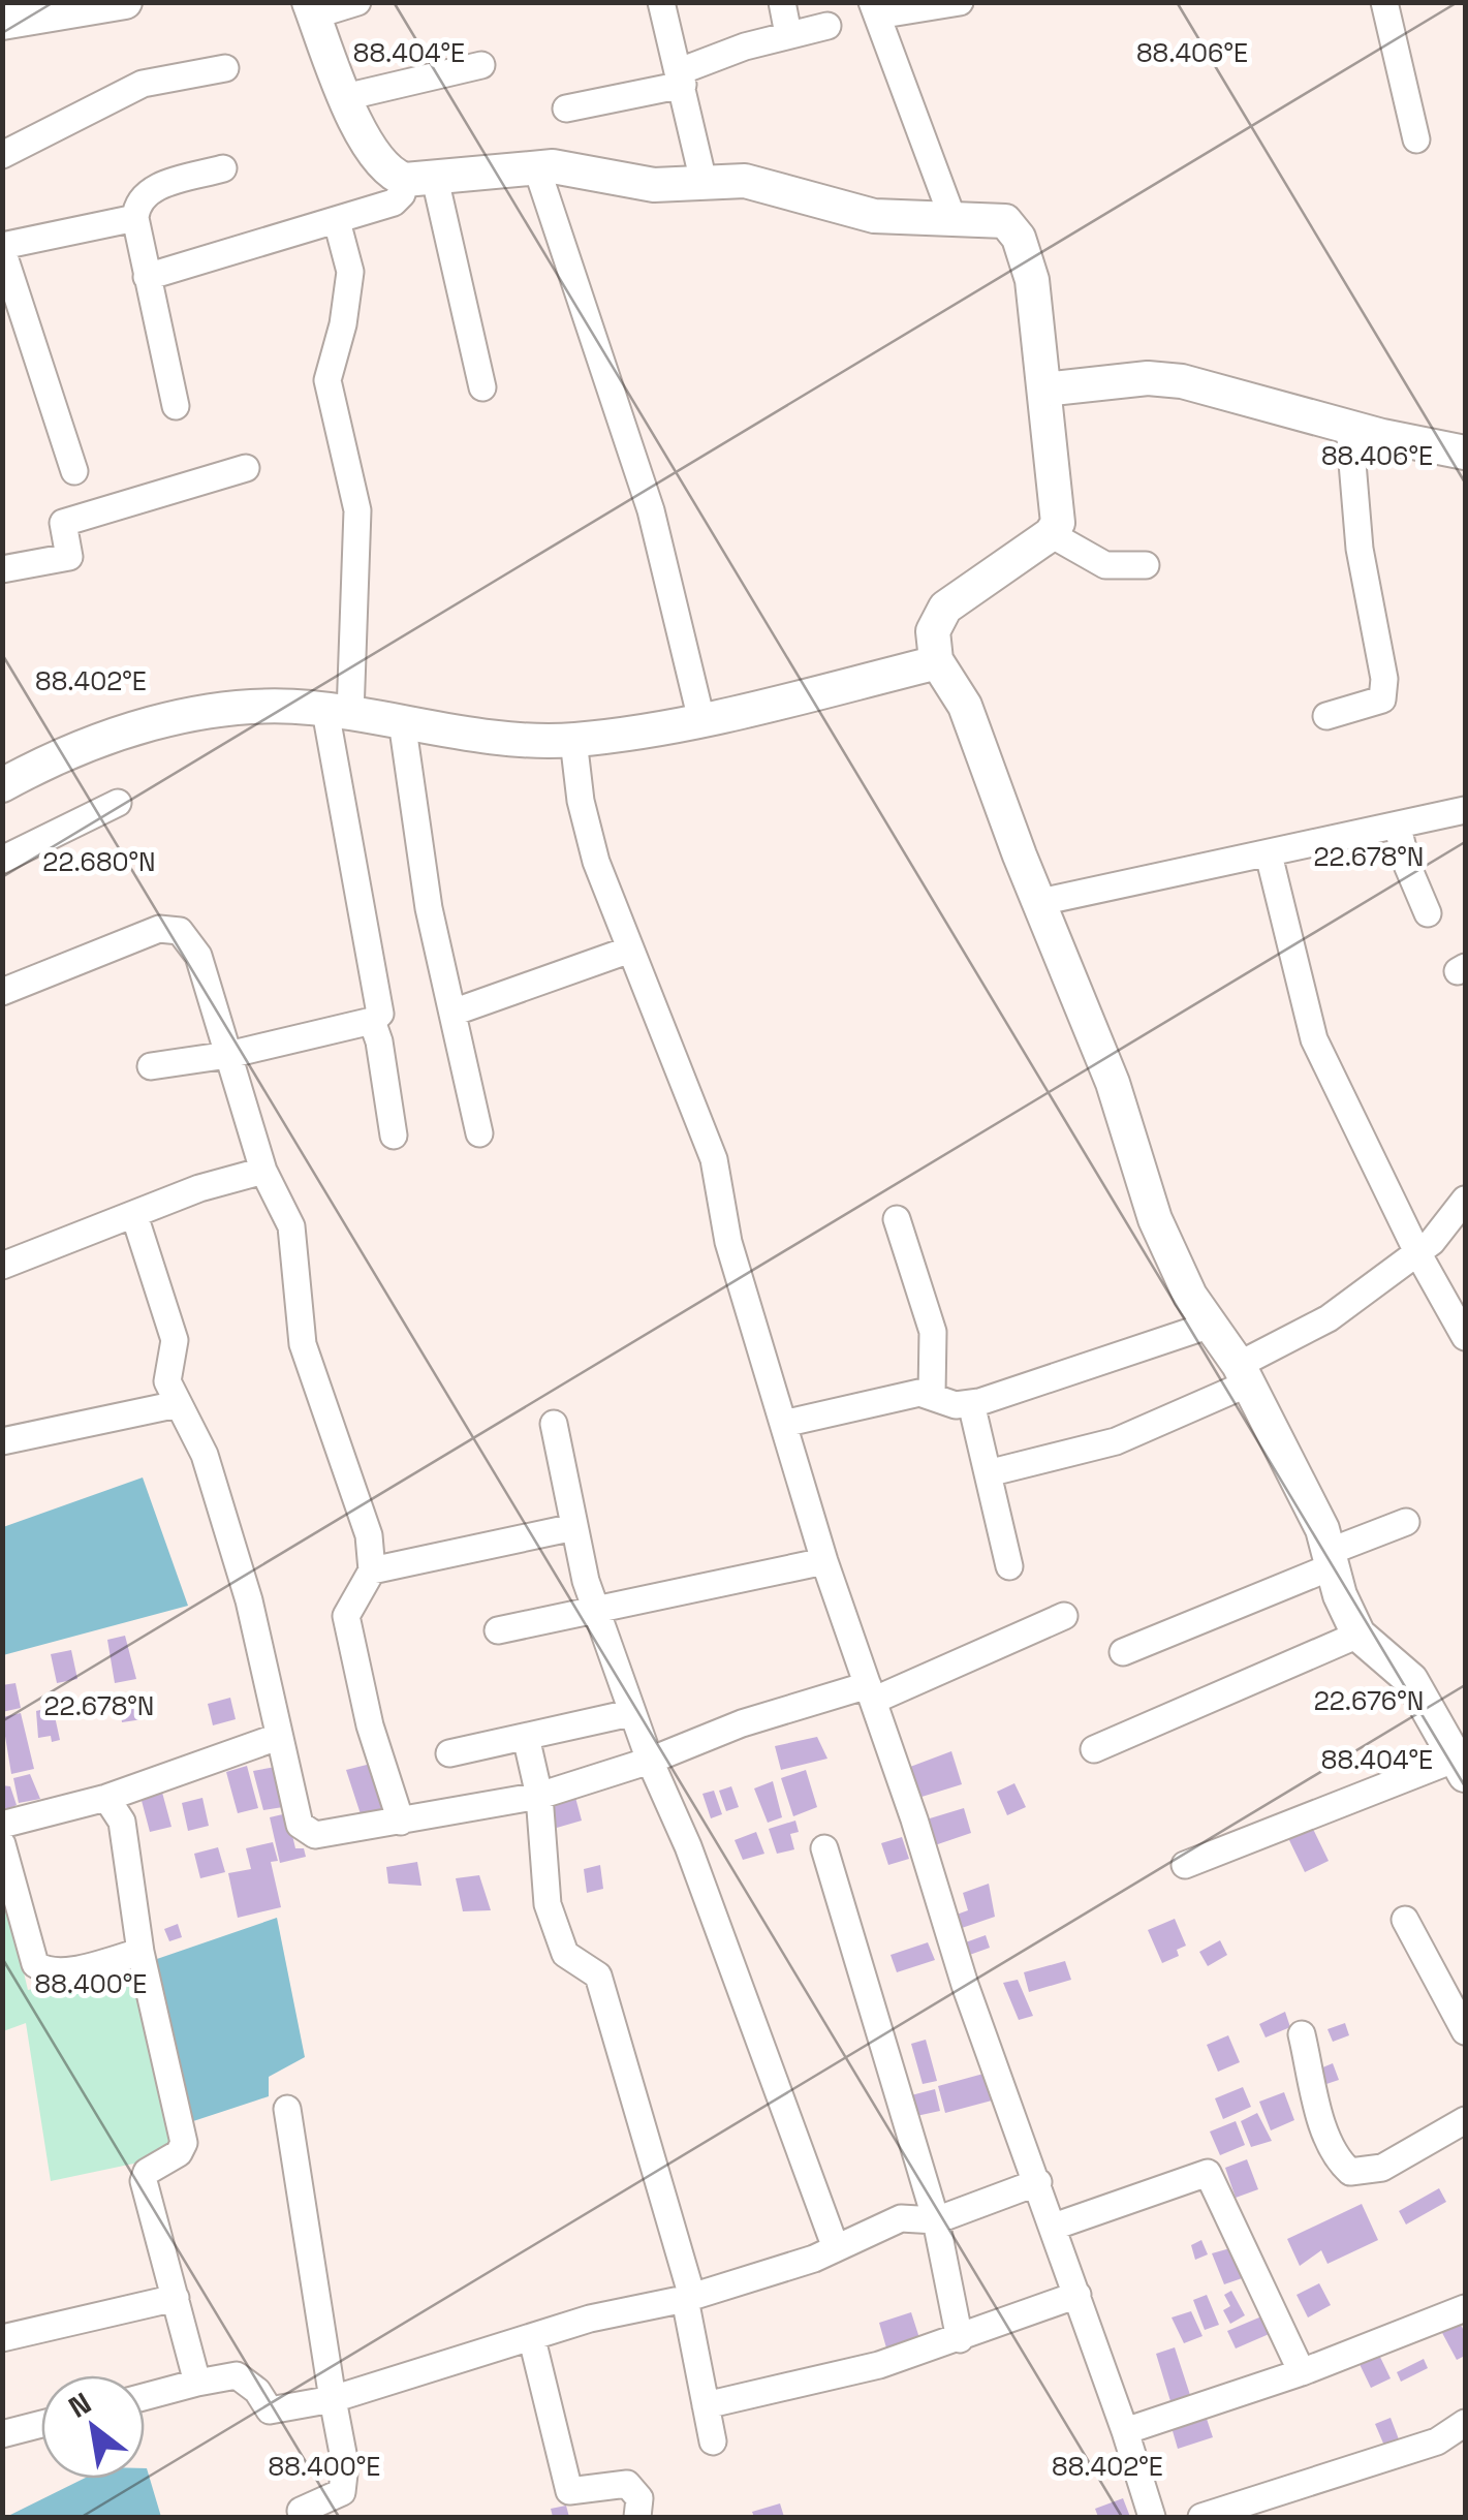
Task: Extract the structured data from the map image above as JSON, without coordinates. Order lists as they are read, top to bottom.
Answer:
{
  "north": "top left",
  "coordinates": [
    "88.404°E",
    "88.406°E",
    "88.402°E",
    "22.678°N",
    "22.680°N",
    "22.676°N",
    "88.400°E"
  ]
}
